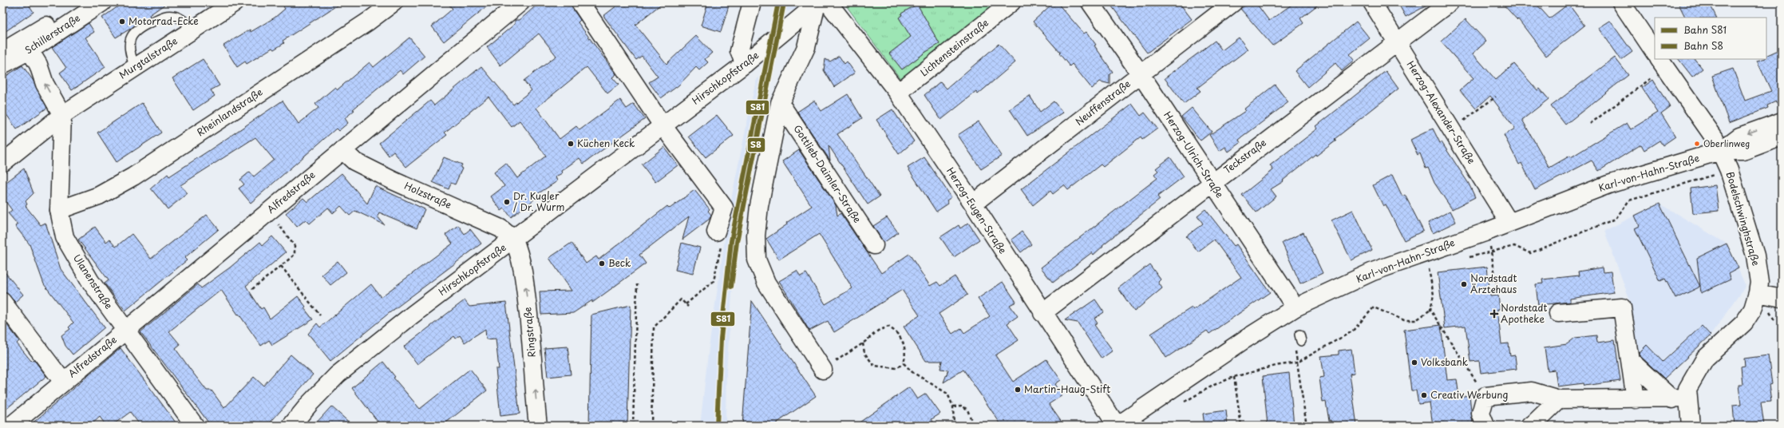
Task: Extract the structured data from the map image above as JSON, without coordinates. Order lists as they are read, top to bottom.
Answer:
{
  "streets": {
    "street": [
      "Schillerstraße",
      "Lichtensteinstraße",
      "Murgtalstraße",
      "Hirschkopfstraße",
      "Neuffenstraße",
      "Rheinlandstraße",
      "Herzog-Alexander-Straße",
      "Herzog-Ulrich-Straße",
      "Teckstraße",
      "Karl-von-Hahn-Straße",
      "Gottlieb-Daimler-Straße",
      "Alfredstraße",
      "Holzstraße",
      "Herzog-Eugen-Straße",
      "Bodelschwinghstraße",
      "Ulanenstraße",
      "Ringstraße"
    ]
  },
  "crossings": [
    ["Lichtensteinstraße", "Herzog-Eugen-Straße"],
    ["Murgtalstraße", "Ulanenstraße"],
    ["Hirschkopfstraße", "Holzstraße"],
    ["Hirschkopfstraße", "Herzog-Eugen-Straße"],
    ["Hirschkopfstraße", "Ringstraße"],
    ["Neuffenstraße", "Herzog-Ulrich-Straße"],
    ["Neuffenstraße", "Herzog-Eugen-Straße"],
    ["Rheinlandstraße", "Ulanenstraße"],
    ["Herzog-Alexander-Straße", "Teckstraße"],
    ["Herzog-Alexander-Straße", "Karl-von-Hahn-Straße"],
    ["Herzog-Ulrich-Straße", "Teckstraße"],
    ["Herzog-Ulrich-Straße", "Karl-von-Hahn-Straße"],
    ["Teckstraße", "Herzog-Eugen-Straße"],
    ["Karl-von-Hahn-Straße", "Herzog-Eugen-Straße"],
    ["Karl-von-Hahn-Straße", "Bodelschwinghstraße"],
    ["Alfredstraße", "Holzstraße"],
    ["Alfredstraße", "Ulanenstraße"],
    ["Holzstraße", "Ringstraße"]
  ],
  "one_way": ["Ringstraße"],
  "places": {
    "other": [
      "Motorrad-Ecke",
      "Küchen Keck",
      "Oberlinweg",
      "Dr. Kugler / Dr. Wurm",
      "Beck",
      "Nordstadt Ärztehaus",
      "Volksbank",
      "Martin-Haug-Stift",
      "Creativ Werbung"
    ],
    "health": ["Nordstadt Apotheke"]
  },
  "lines": ["rail line S81", "rail line S8"],
  "legend": ["Bahn S81", "Bahn S8"]
}
